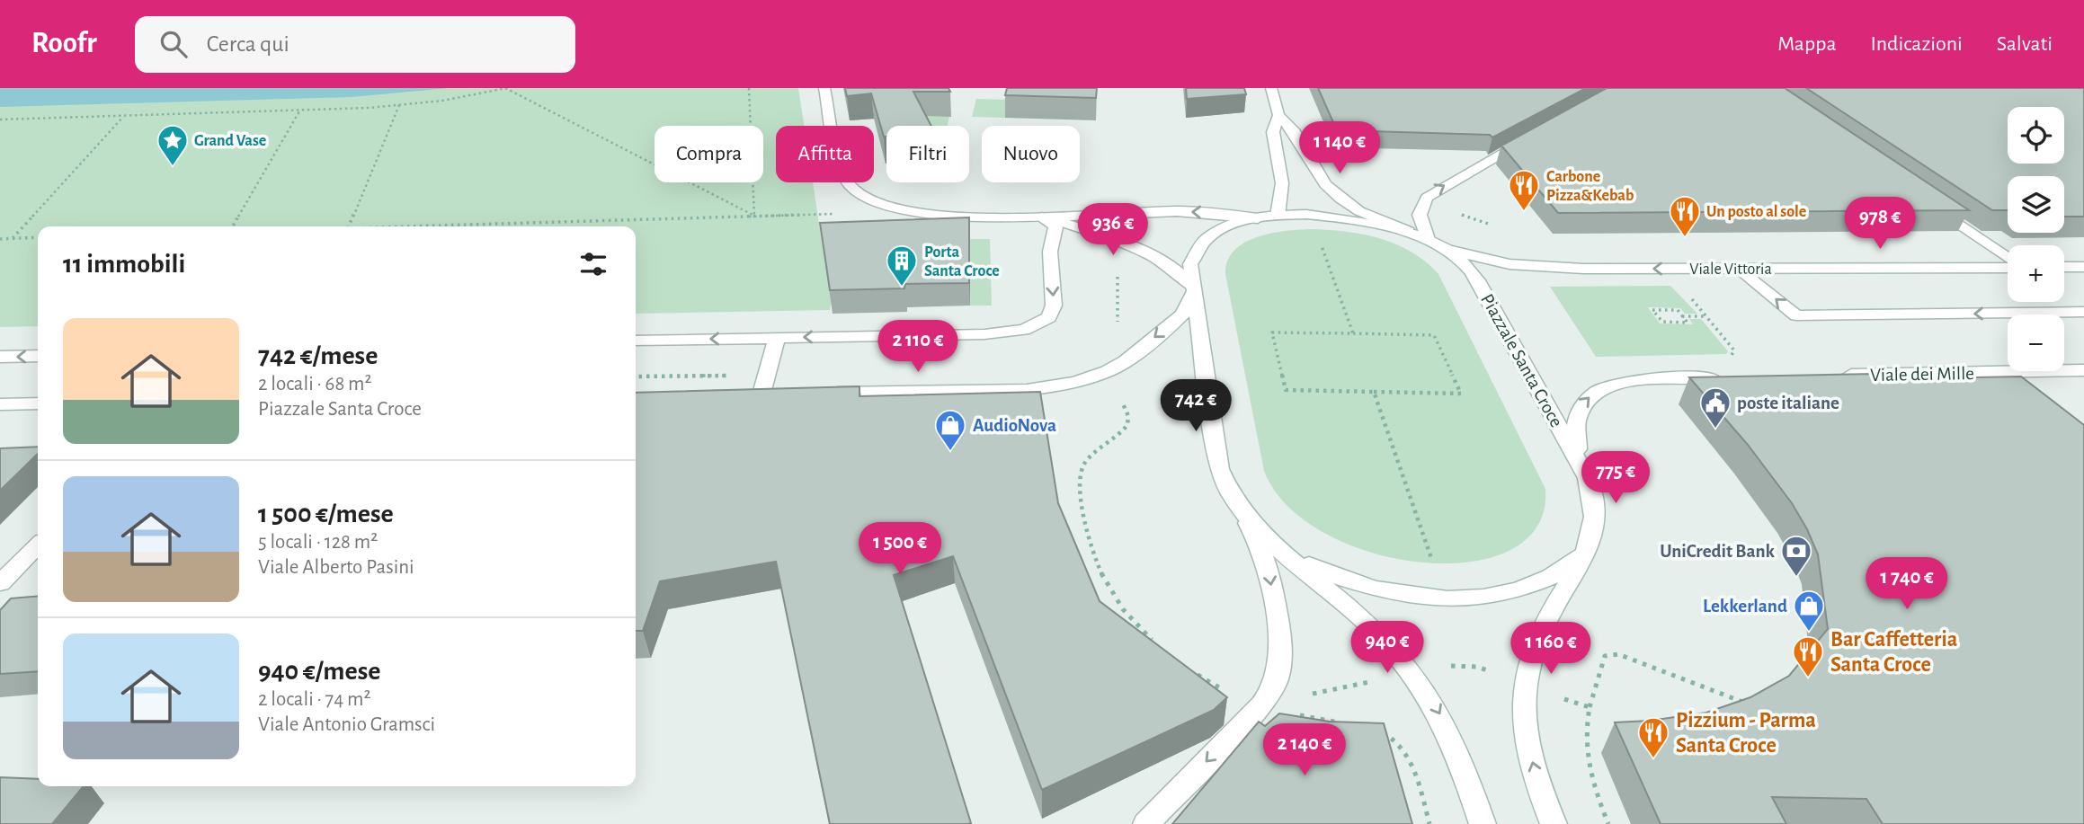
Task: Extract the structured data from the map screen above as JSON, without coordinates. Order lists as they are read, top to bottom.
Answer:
{
  "streets": {
    "main road": ["Viale Vittoria", "Piazzale Santa Croce", "Viale dei Mille"]
  },
  "crossings": [
    ["Viale Vittoria", "Piazzale Santa Croce"]
  ],
  "one_way": ["Viale Vittoria"],
  "places": {
    "place": ["Grand Vase"],
    "restaurant": [
      "Carbone Pizza&Kebab",
      "Un posto al sole",
      "Bar Caffetteria Santa Croce",
      "Pizzium - Parma Santa Croce"
    ],
    "building": ["Porta Santa Croce"],
    "public building": ["poste italiane"],
    "shop": ["AudioNova", "Lekkerland"],
    "bank": ["UniCredit Bank"]
  },
  "page": {
    "header": "Roofr",
    "search": "Cerca qui",
    "nav": ["Mappa", "Indicazioni", "Salvati"],
    "map_buttons": ["+", "−"],
    "price": [
      "1 140 €",
      "978 €",
      "936 €",
      "2 110 €",
      "742 €",
      "775 €",
      "1 500 €",
      "1 740 €",
      "940 €",
      "1 160 €",
      "2 140 €"
    ],
    "chip": [
      "Compra",
      "Affitta",
      "Filtri",
      "Nuovo"
    ],
    "heading": "11 immobili",
    "list": [
      {
        "name": "742 €/mese",
        "note": "2 locali · 68 m² · Piazzale Santa Croce"
      },
      {
        "name": "1 500 €/mese",
        "note": "5 locali · 128 m² · Viale Alberto Pasini"
      },
      {
        "name": "940 €/mese",
        "note": "2 locali · 74 m² · Viale Antonio Gramsci"
      }
    ]
  }
}
